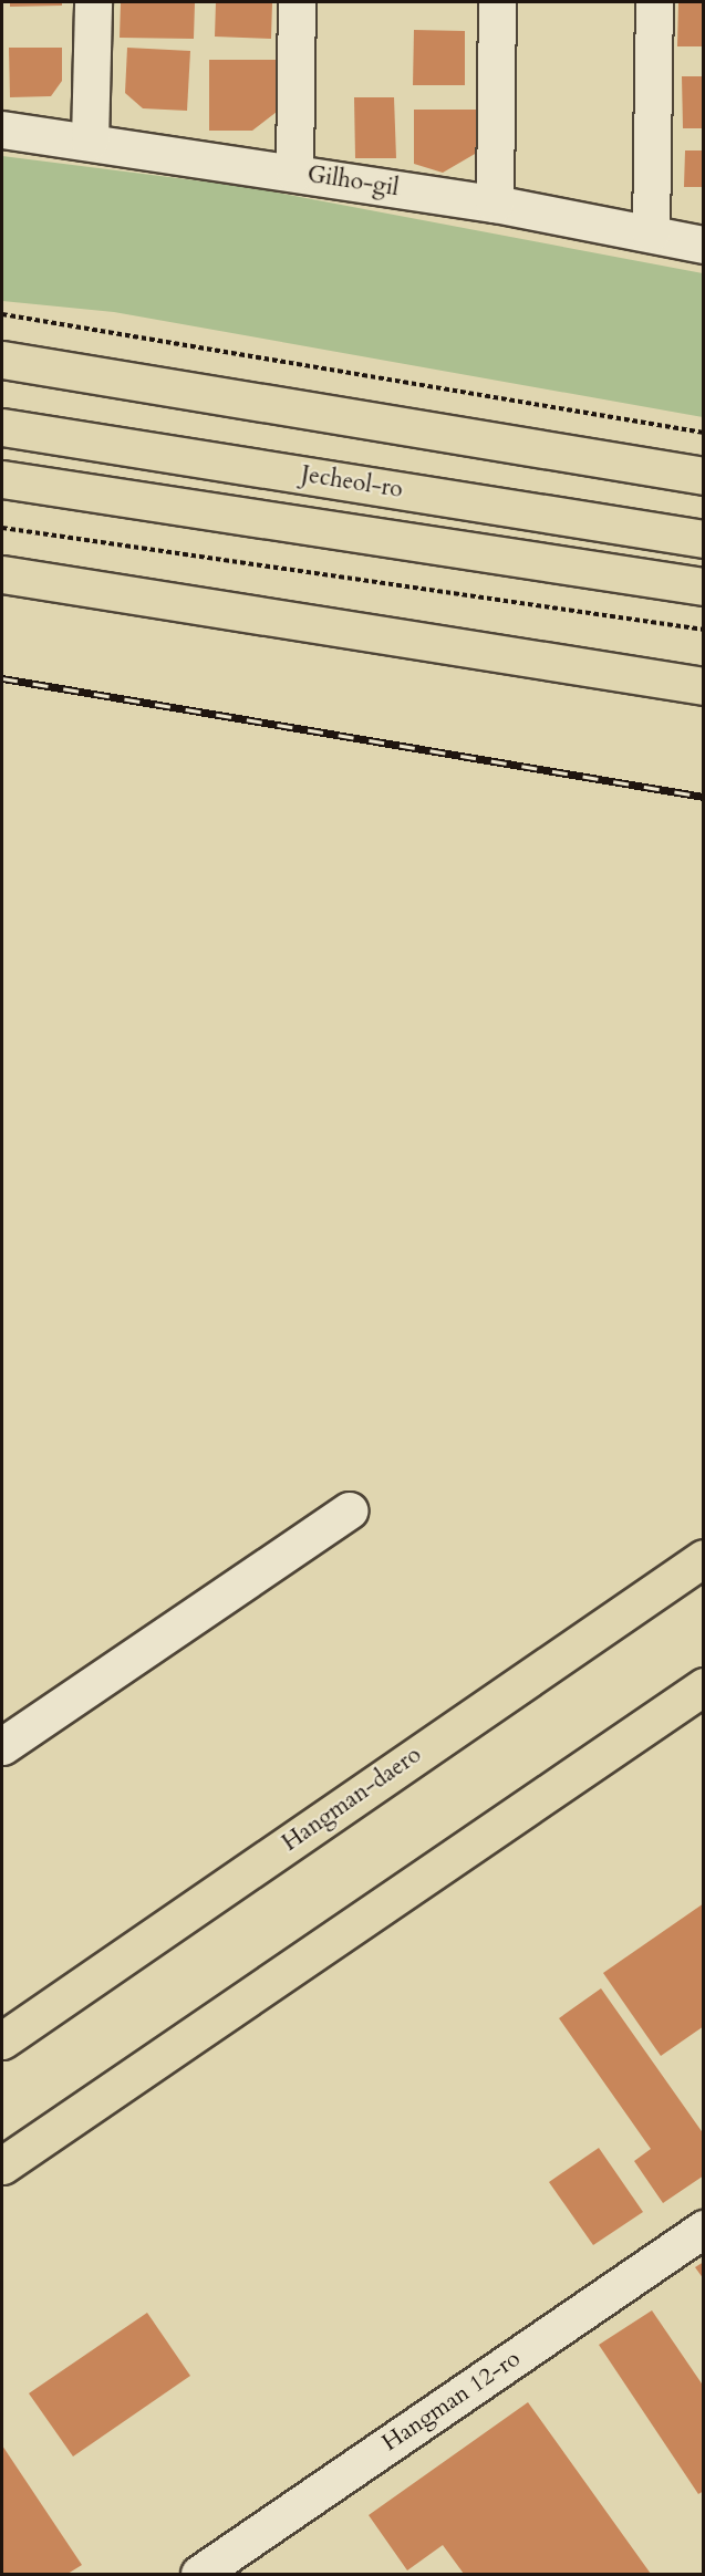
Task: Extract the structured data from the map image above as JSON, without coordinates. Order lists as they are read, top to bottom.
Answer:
{
  "streets": {
    "main road": ["Jecheol-ro", "Hangman-daero"],
    "street": ["Gilho-gil", "Hangman 12-ro"]
  }
}
